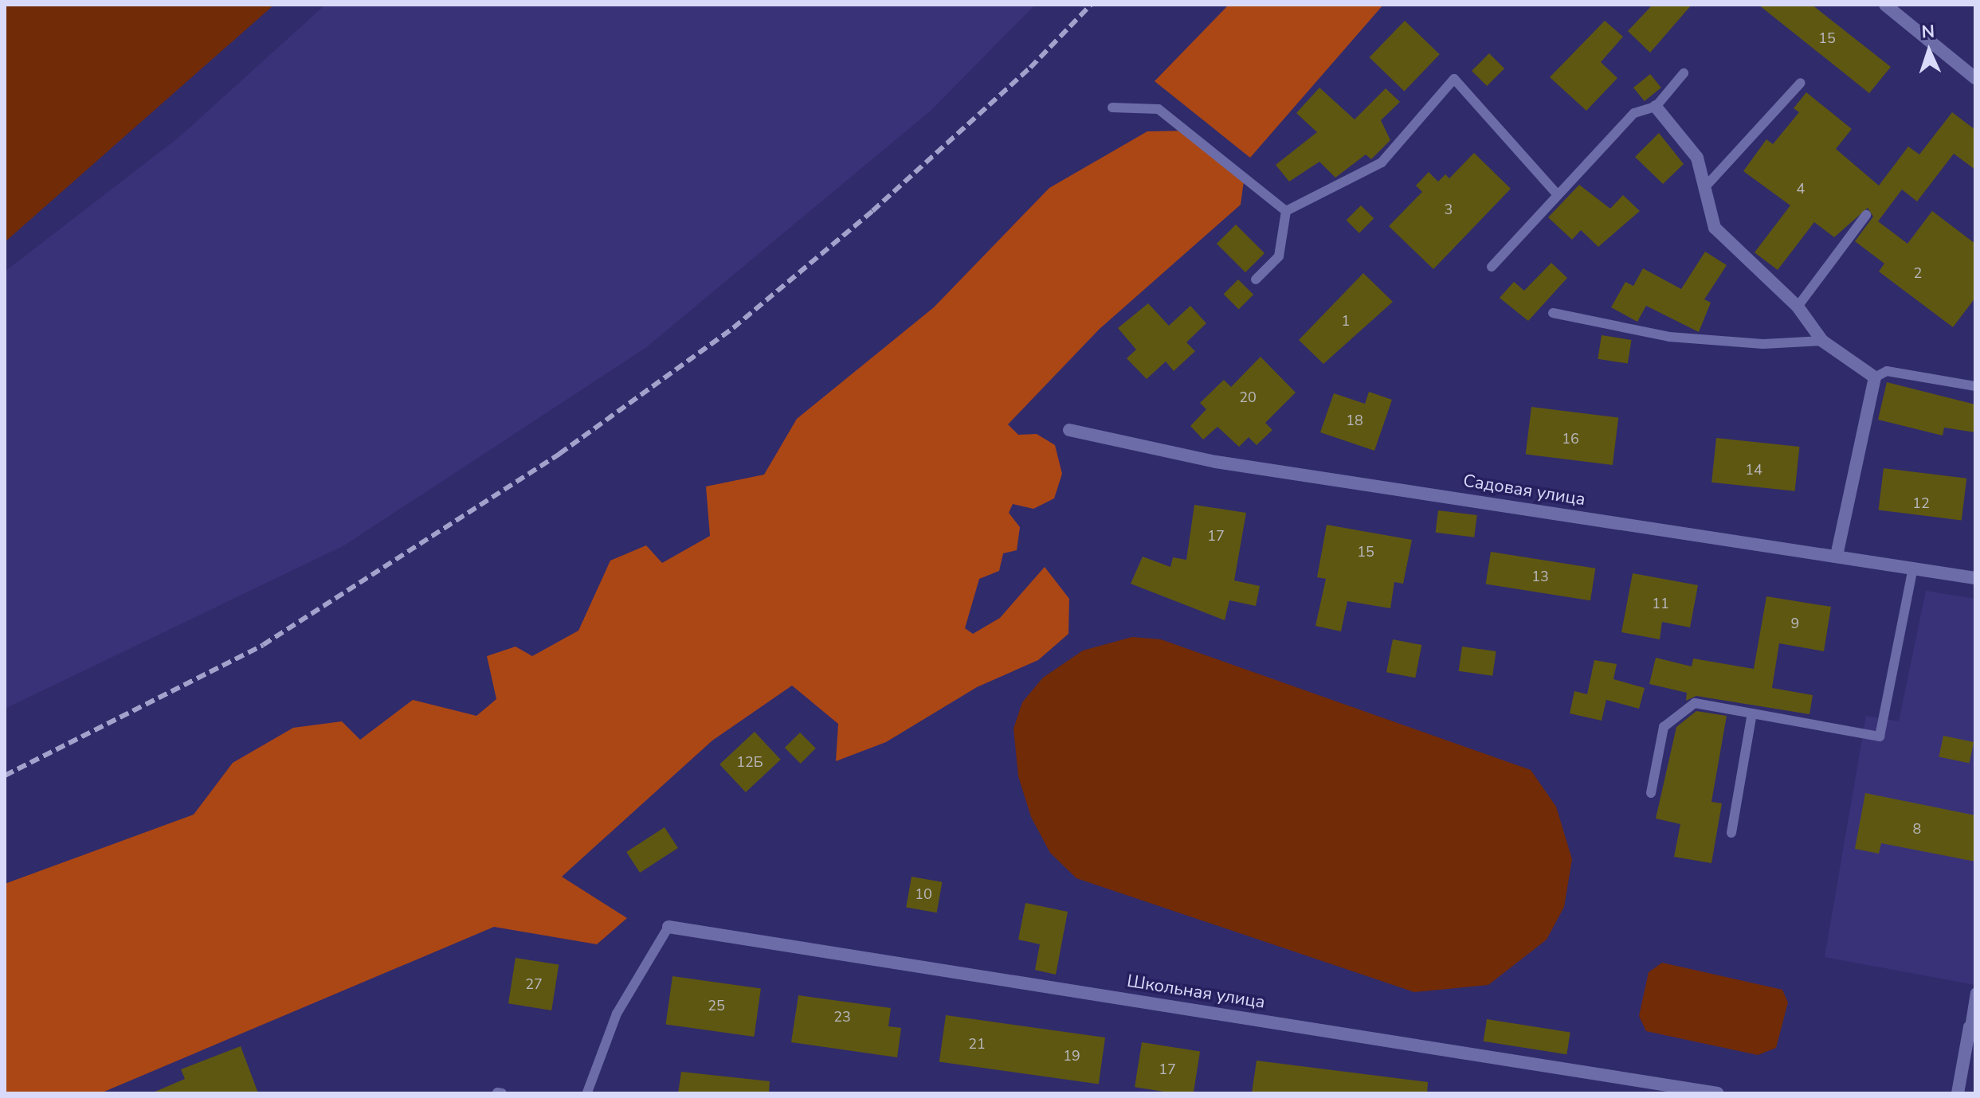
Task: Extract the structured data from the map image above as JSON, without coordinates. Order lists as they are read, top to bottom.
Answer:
{
  "streets": {
    "street": ["Садовая улица", "Школьная улица"]
  },
  "house_numbers": [
    "15",
    "4",
    "3",
    "2",
    "1",
    "20",
    "18",
    "16",
    "14",
    "12",
    "17",
    "15",
    "13",
    "11",
    "9",
    "12Б",
    "8",
    "10",
    "27",
    "25",
    "23",
    "21",
    "19",
    "17"
  ],
  "north": "top"
}
